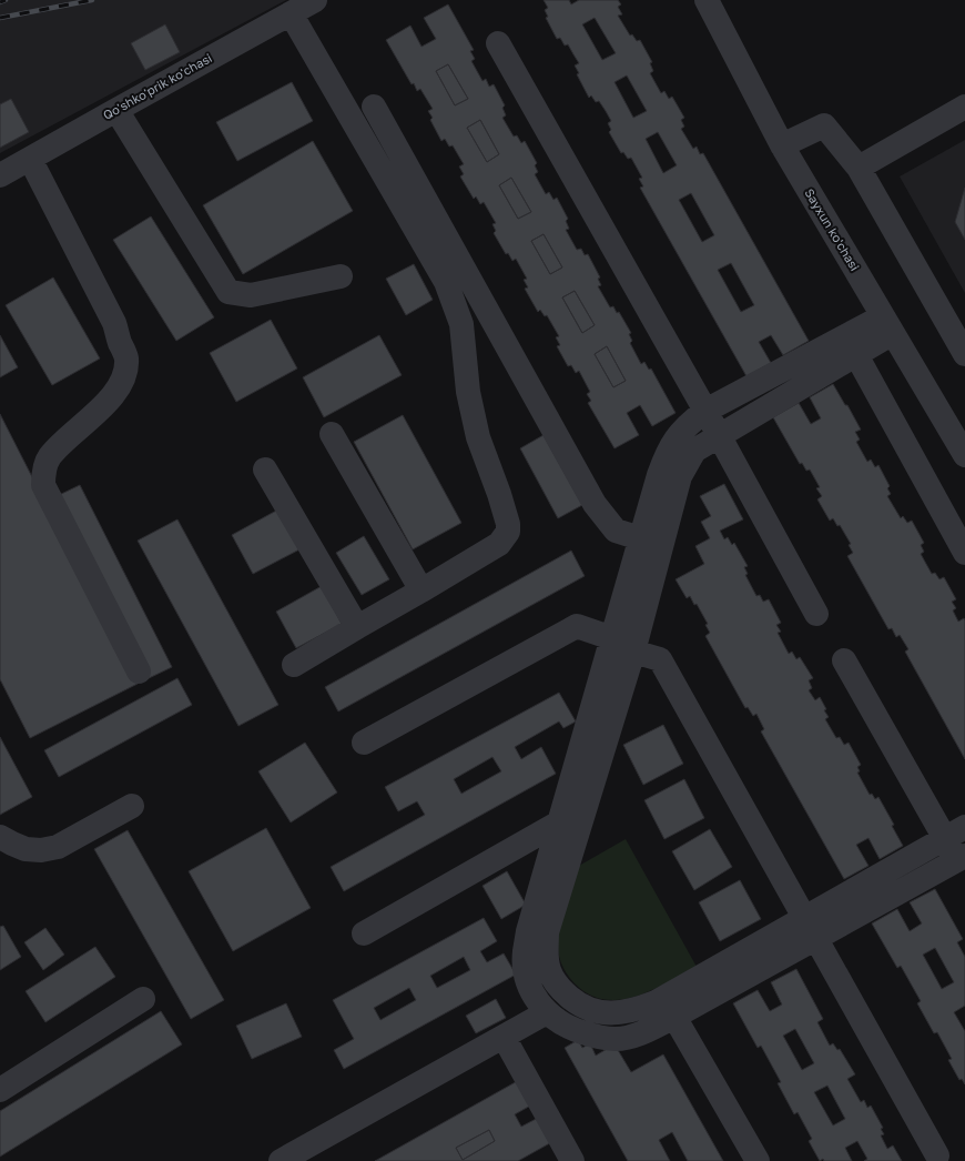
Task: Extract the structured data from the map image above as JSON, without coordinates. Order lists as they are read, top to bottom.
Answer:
{
  "streets": {
    "street": ["Qo'shko'prik ko'chasi", "Sayxun ko'chasi"]
  }
}
